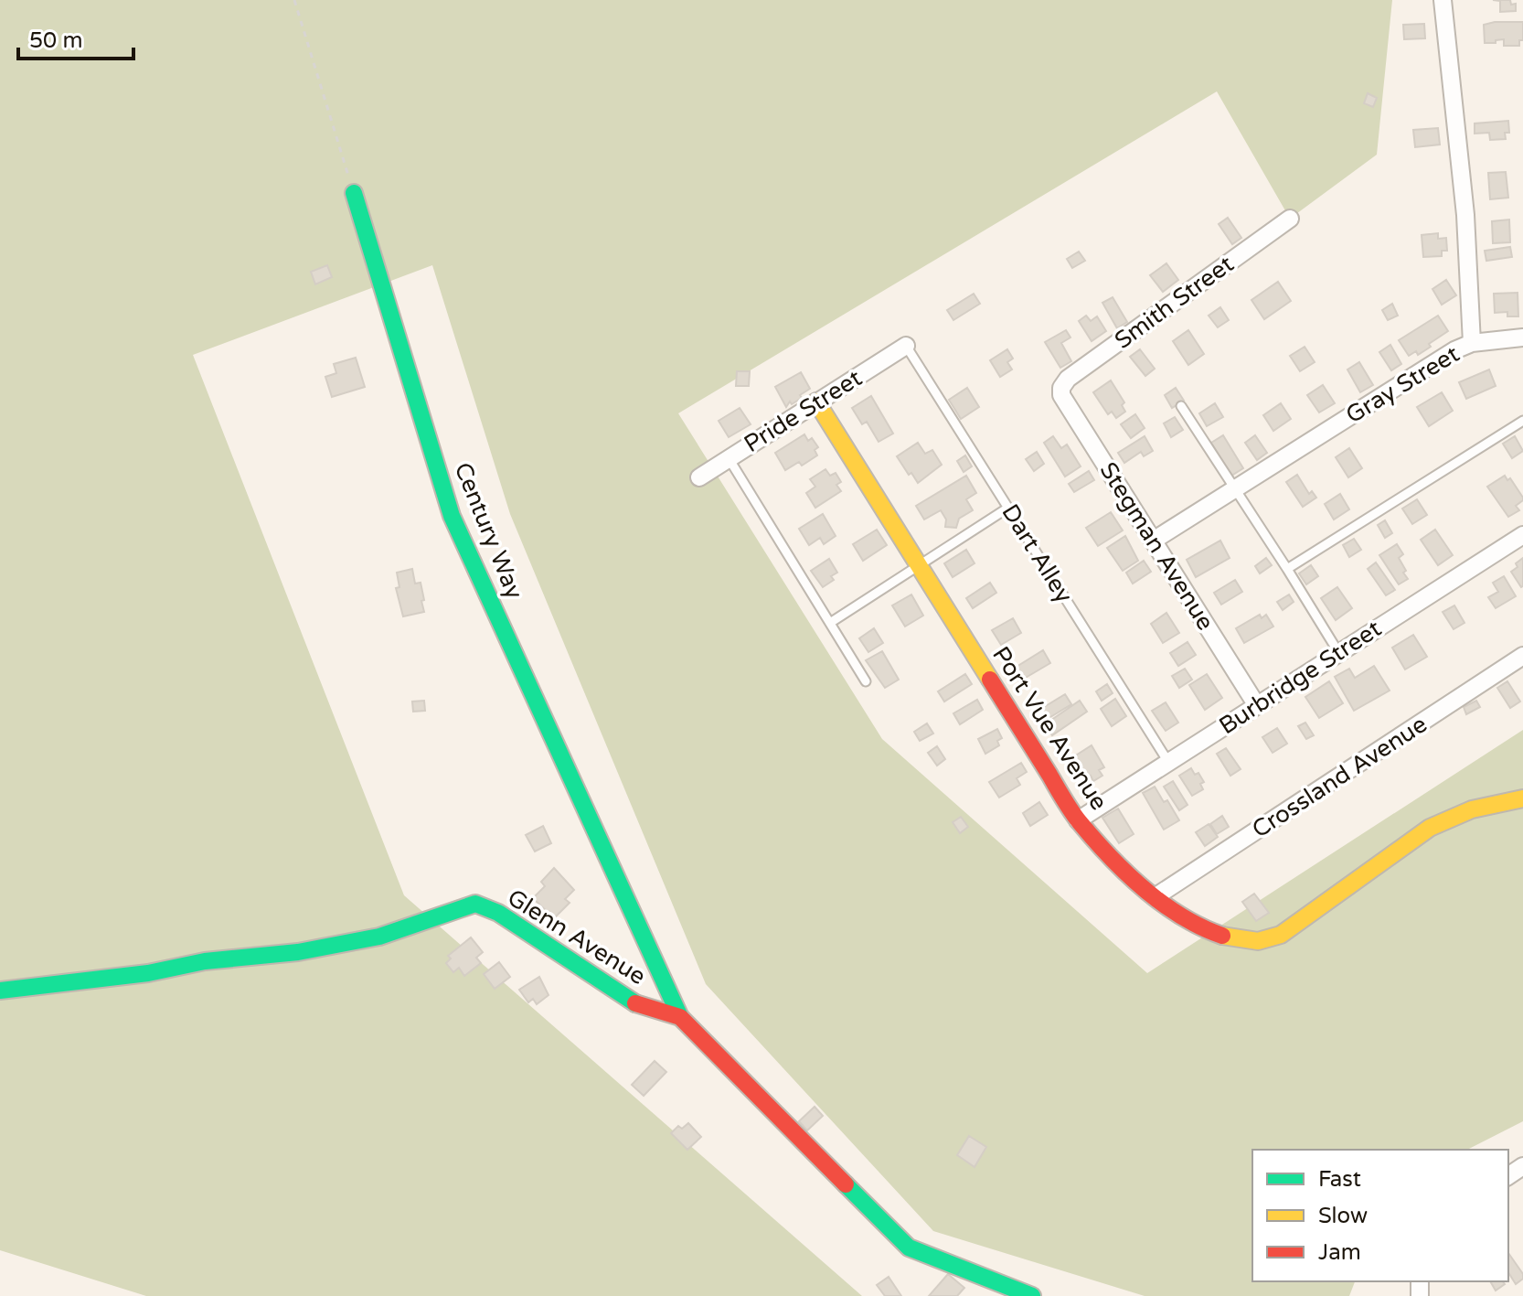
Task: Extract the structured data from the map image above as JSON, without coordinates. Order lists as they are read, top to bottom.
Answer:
{
  "streets": {
    "street": [
      "Smith Street",
      "Gray Street",
      "Pride Street",
      "Century Way",
      "Stegman Avenue",
      "Burbridge Street",
      "Port Vue Avenue",
      "Crossland Avenue",
      "Glenn Avenue"
    ],
    "lane": ["Dart Alley"]
  },
  "crossings": [
    ["Smith Street", "Stegman Avenue"],
    ["Gray Street", "Stegman Avenue"],
    ["Pride Street", "Dart Alley"],
    ["Pride Street", "Port Vue Avenue"],
    ["Century Way", "Glenn Avenue"],
    ["Stegman Avenue", "Burbridge Street"],
    ["Dart Alley", "Burbridge Street"],
    ["Burbridge Street", "Port Vue Avenue"],
    ["Port Vue Avenue", "Crossland Avenue"]
  ],
  "legend": ["Fast", "Slow", "Jam"],
  "scale_bar": "50 m"
}
